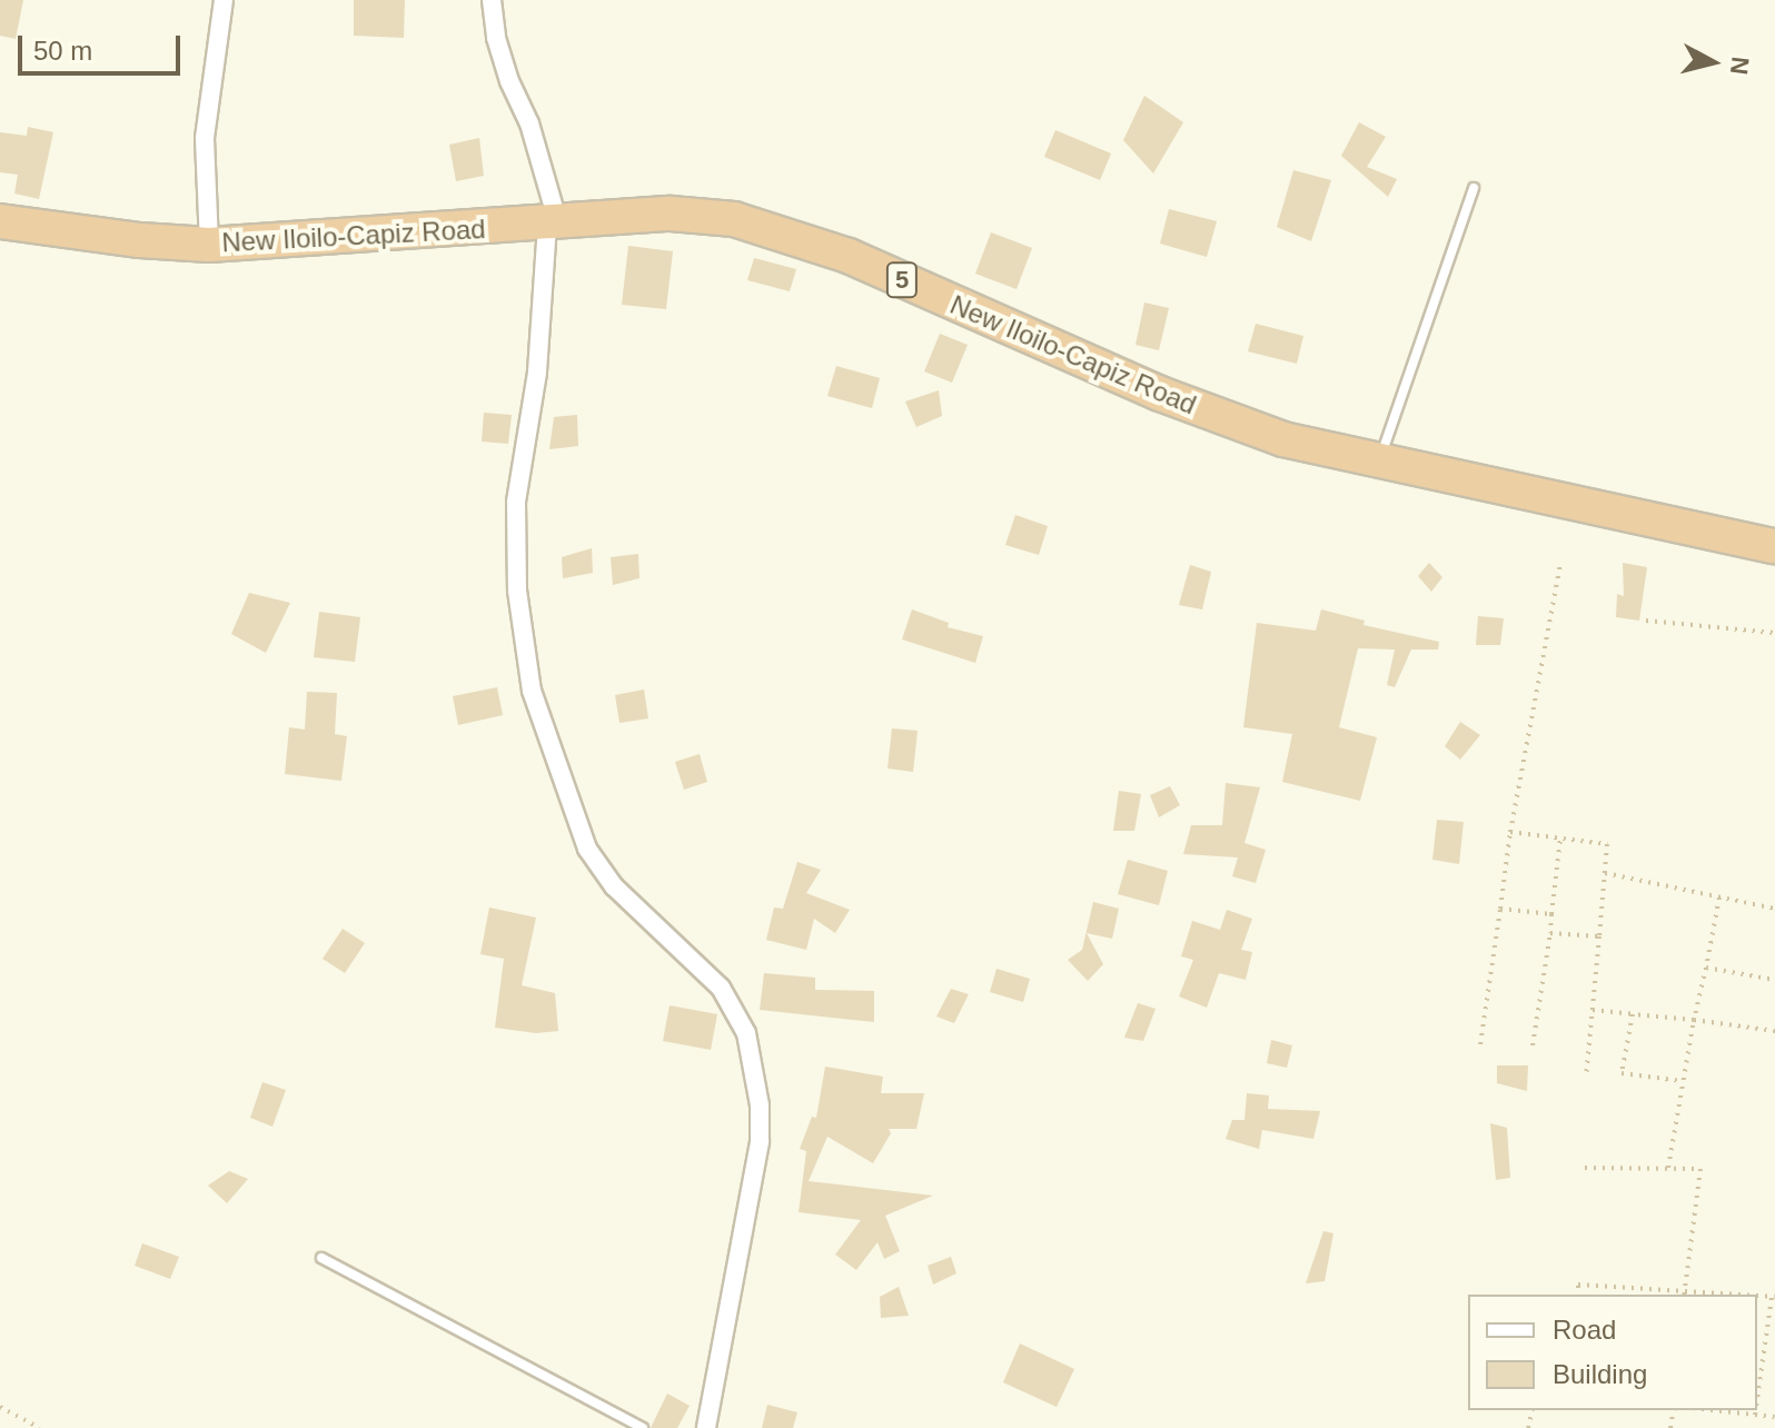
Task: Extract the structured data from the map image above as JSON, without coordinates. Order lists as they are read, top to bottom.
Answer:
{
  "streets": {
    "highway": ["New Iloilo-Capiz Road", "5"]
  },
  "legend": ["Road", "Building"],
  "scale_bar": "50 m",
  "north": "right"
}
